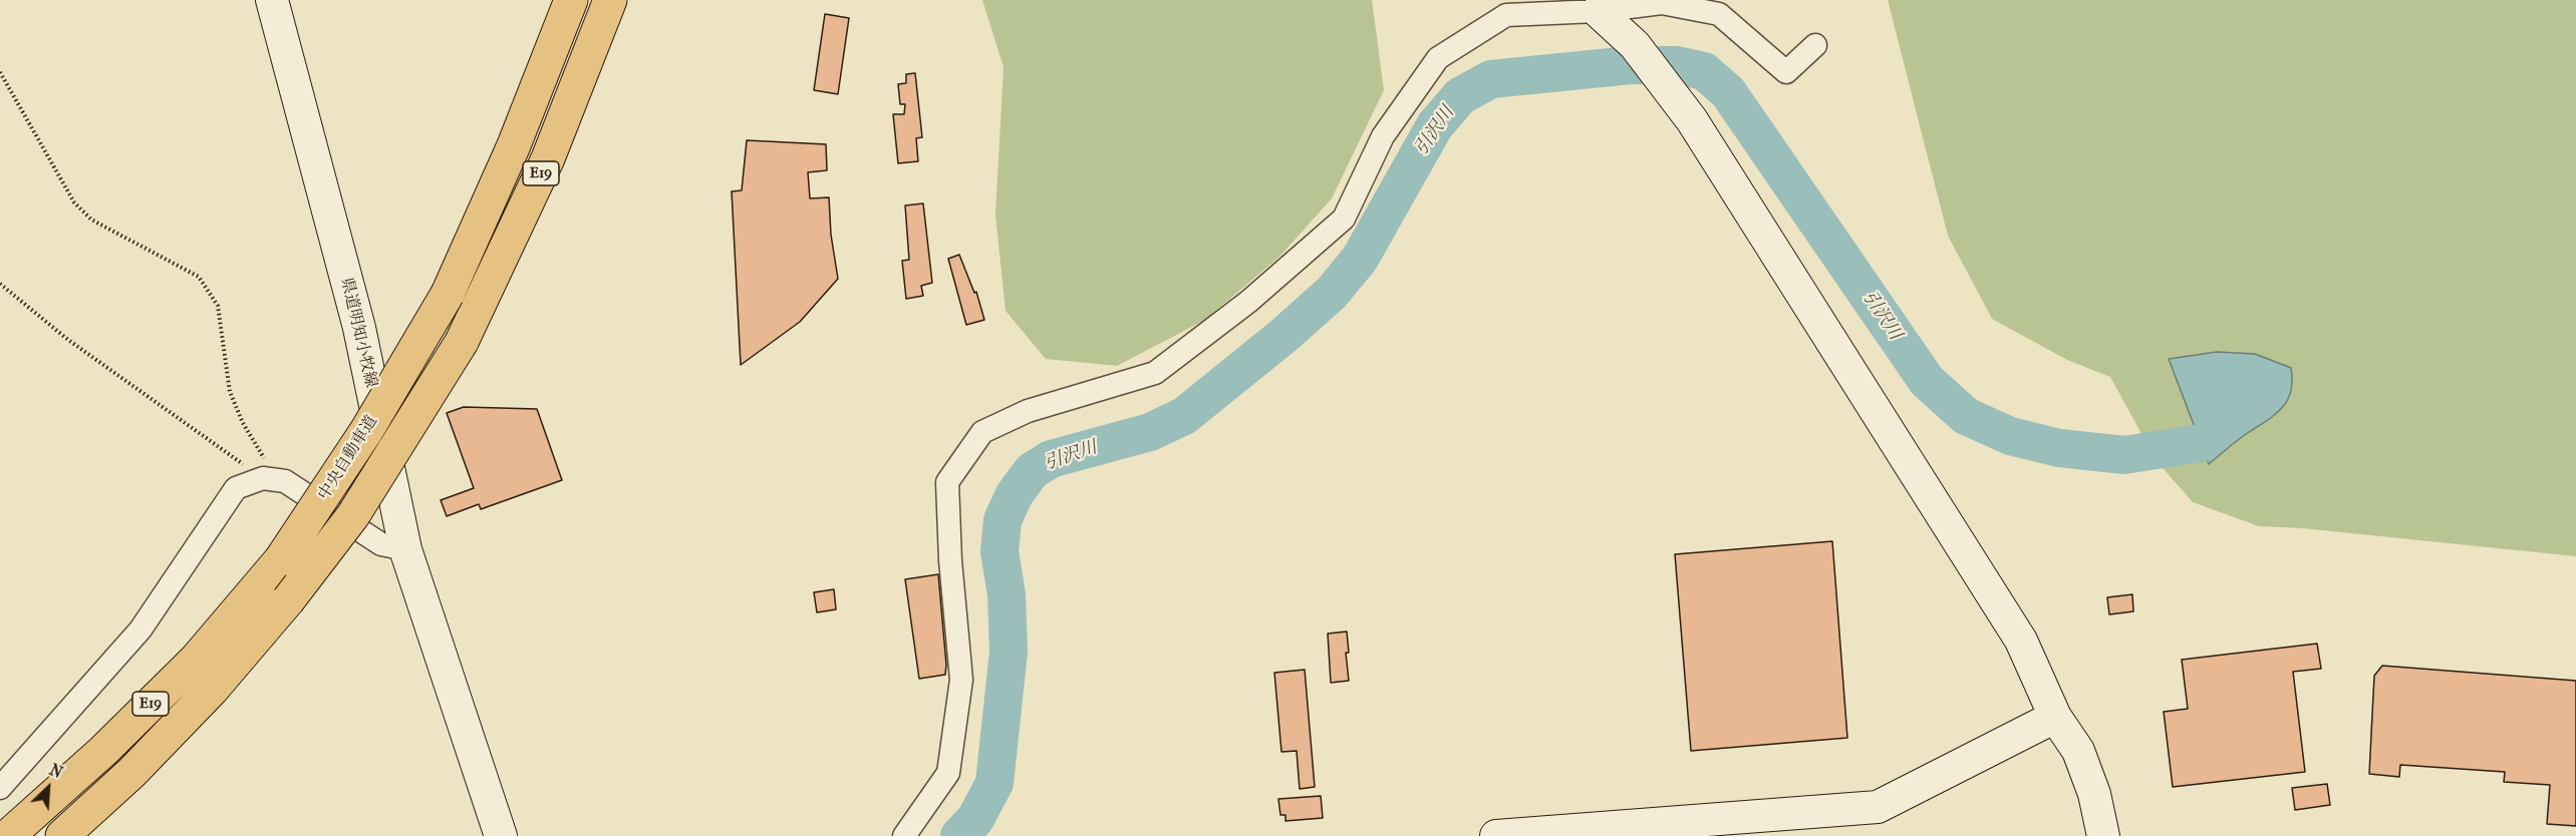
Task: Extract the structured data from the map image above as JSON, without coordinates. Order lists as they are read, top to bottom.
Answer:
{
  "streets": {
    "highway": ["E19", "中央自動車道"],
    "street": ["県道明知小牧線"]
  },
  "water": ["引沢川"],
  "north": "top right"
}
